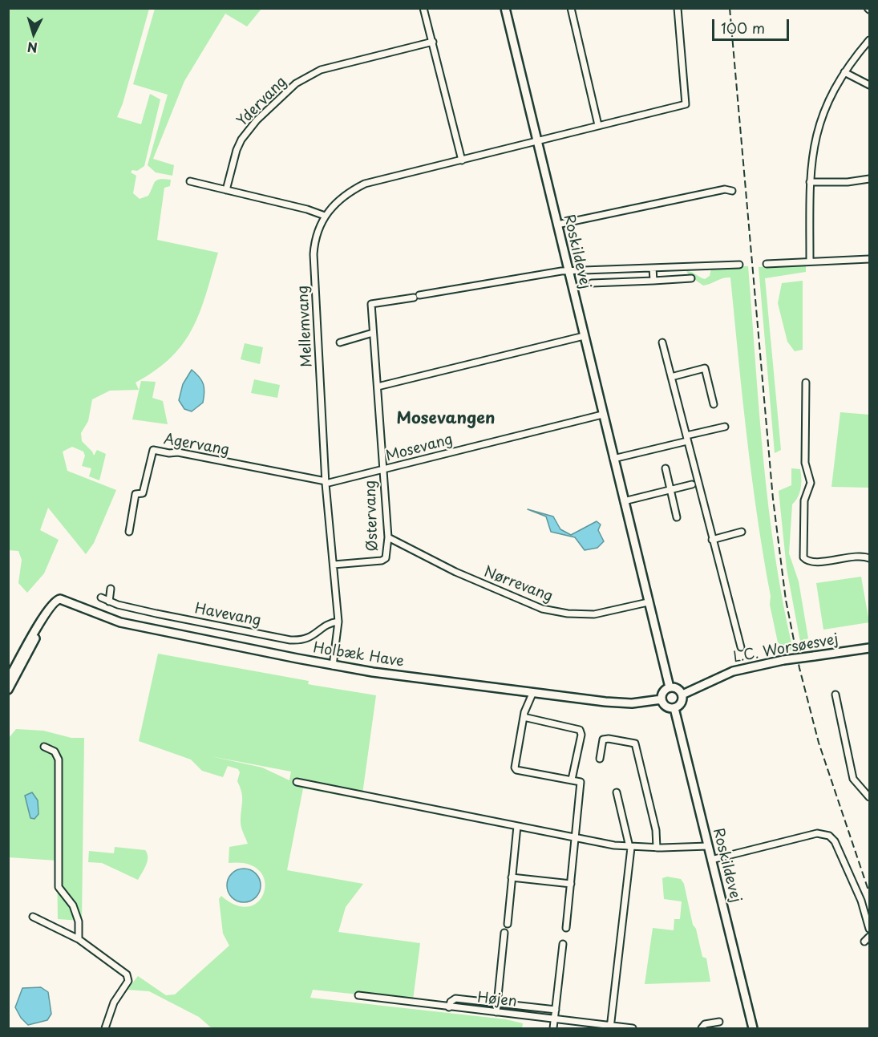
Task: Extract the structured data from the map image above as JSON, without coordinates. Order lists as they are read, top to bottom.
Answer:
{
  "streets": {
    "street": [
      "Ydervang",
      "Roskildevej",
      "Mellemvang",
      "Agervang",
      "Mosevang",
      "Østervang",
      "Nørrevang",
      "Havevang",
      "L.C. Worsøesvej",
      "Holbæk Have",
      "Højen"
    ]
  },
  "crossings": [
    ["Roskildevej", "Mellemvang"],
    ["Roskildevej", "Mosevang"],
    ["Roskildevej", "Østervang"],
    ["Roskildevej", "Nørrevang"],
    ["Roskildevej", "L.C. Worsøesvej"],
    ["Roskildevej", "Holbæk Have"],
    ["Mellemvang", "Agervang"],
    ["Mellemvang", "Mosevang"],
    ["Mellemvang", "Østervang"],
    ["Mellemvang", "Havevang"],
    ["Mellemvang", "Holbæk Have"],
    ["Agervang", "Mosevang"],
    ["Mosevang", "Østervang"],
    ["Østervang", "Nørrevang"],
    ["L.C. Worsøesvej", "Holbæk Have"]
  ],
  "districts": ["Mosevangen"],
  "scale_bar": "100 m",
  "north": "bottom"
}
